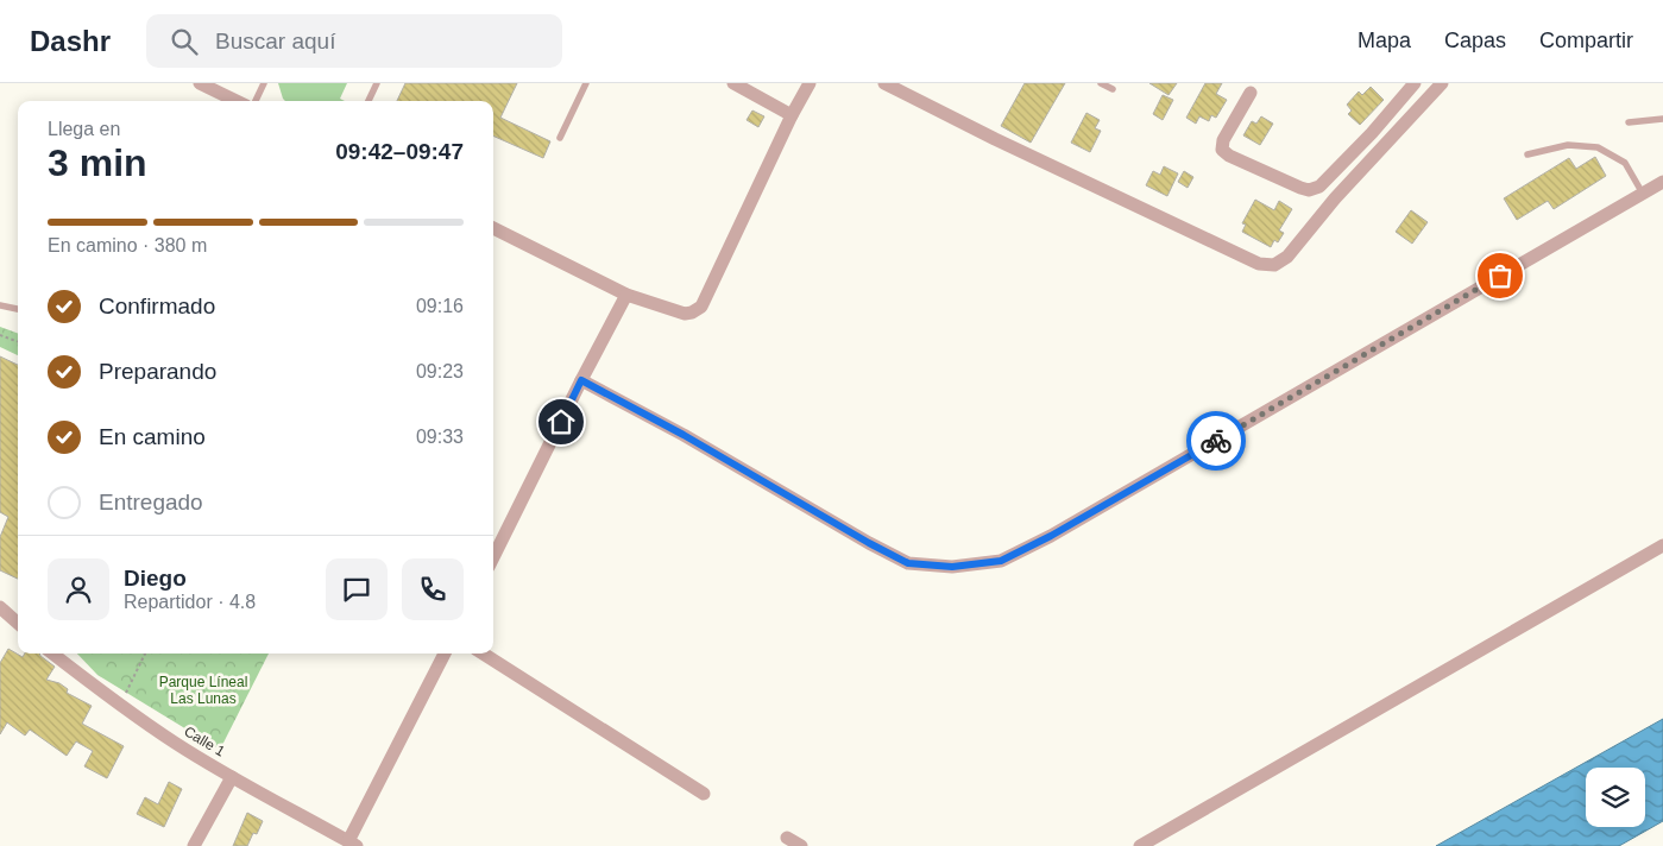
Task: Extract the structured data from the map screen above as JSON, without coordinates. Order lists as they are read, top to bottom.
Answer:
{
  "streets": {
    "street": ["Calle 1"]
  },
  "parks": ["Parque Líneal Las Lunas"],
  "page": {
    "header": "Dashr",
    "search": "Buscar aquí",
    "nav": ["Mapa", "Capas", "Compartir"],
    "heading": ["3 min", "Llega en", "09:42–09:47"],
    "panel": ["Diego", "Repartidor · 4.8"],
    "bar": "En camino · 380 m",
    "list": [
      ["Confirmado", "09:16"],
      ["Preparando", "09:23"],
      ["En camino", "09:33"],
      "Entregado"
    ]
  }
}
